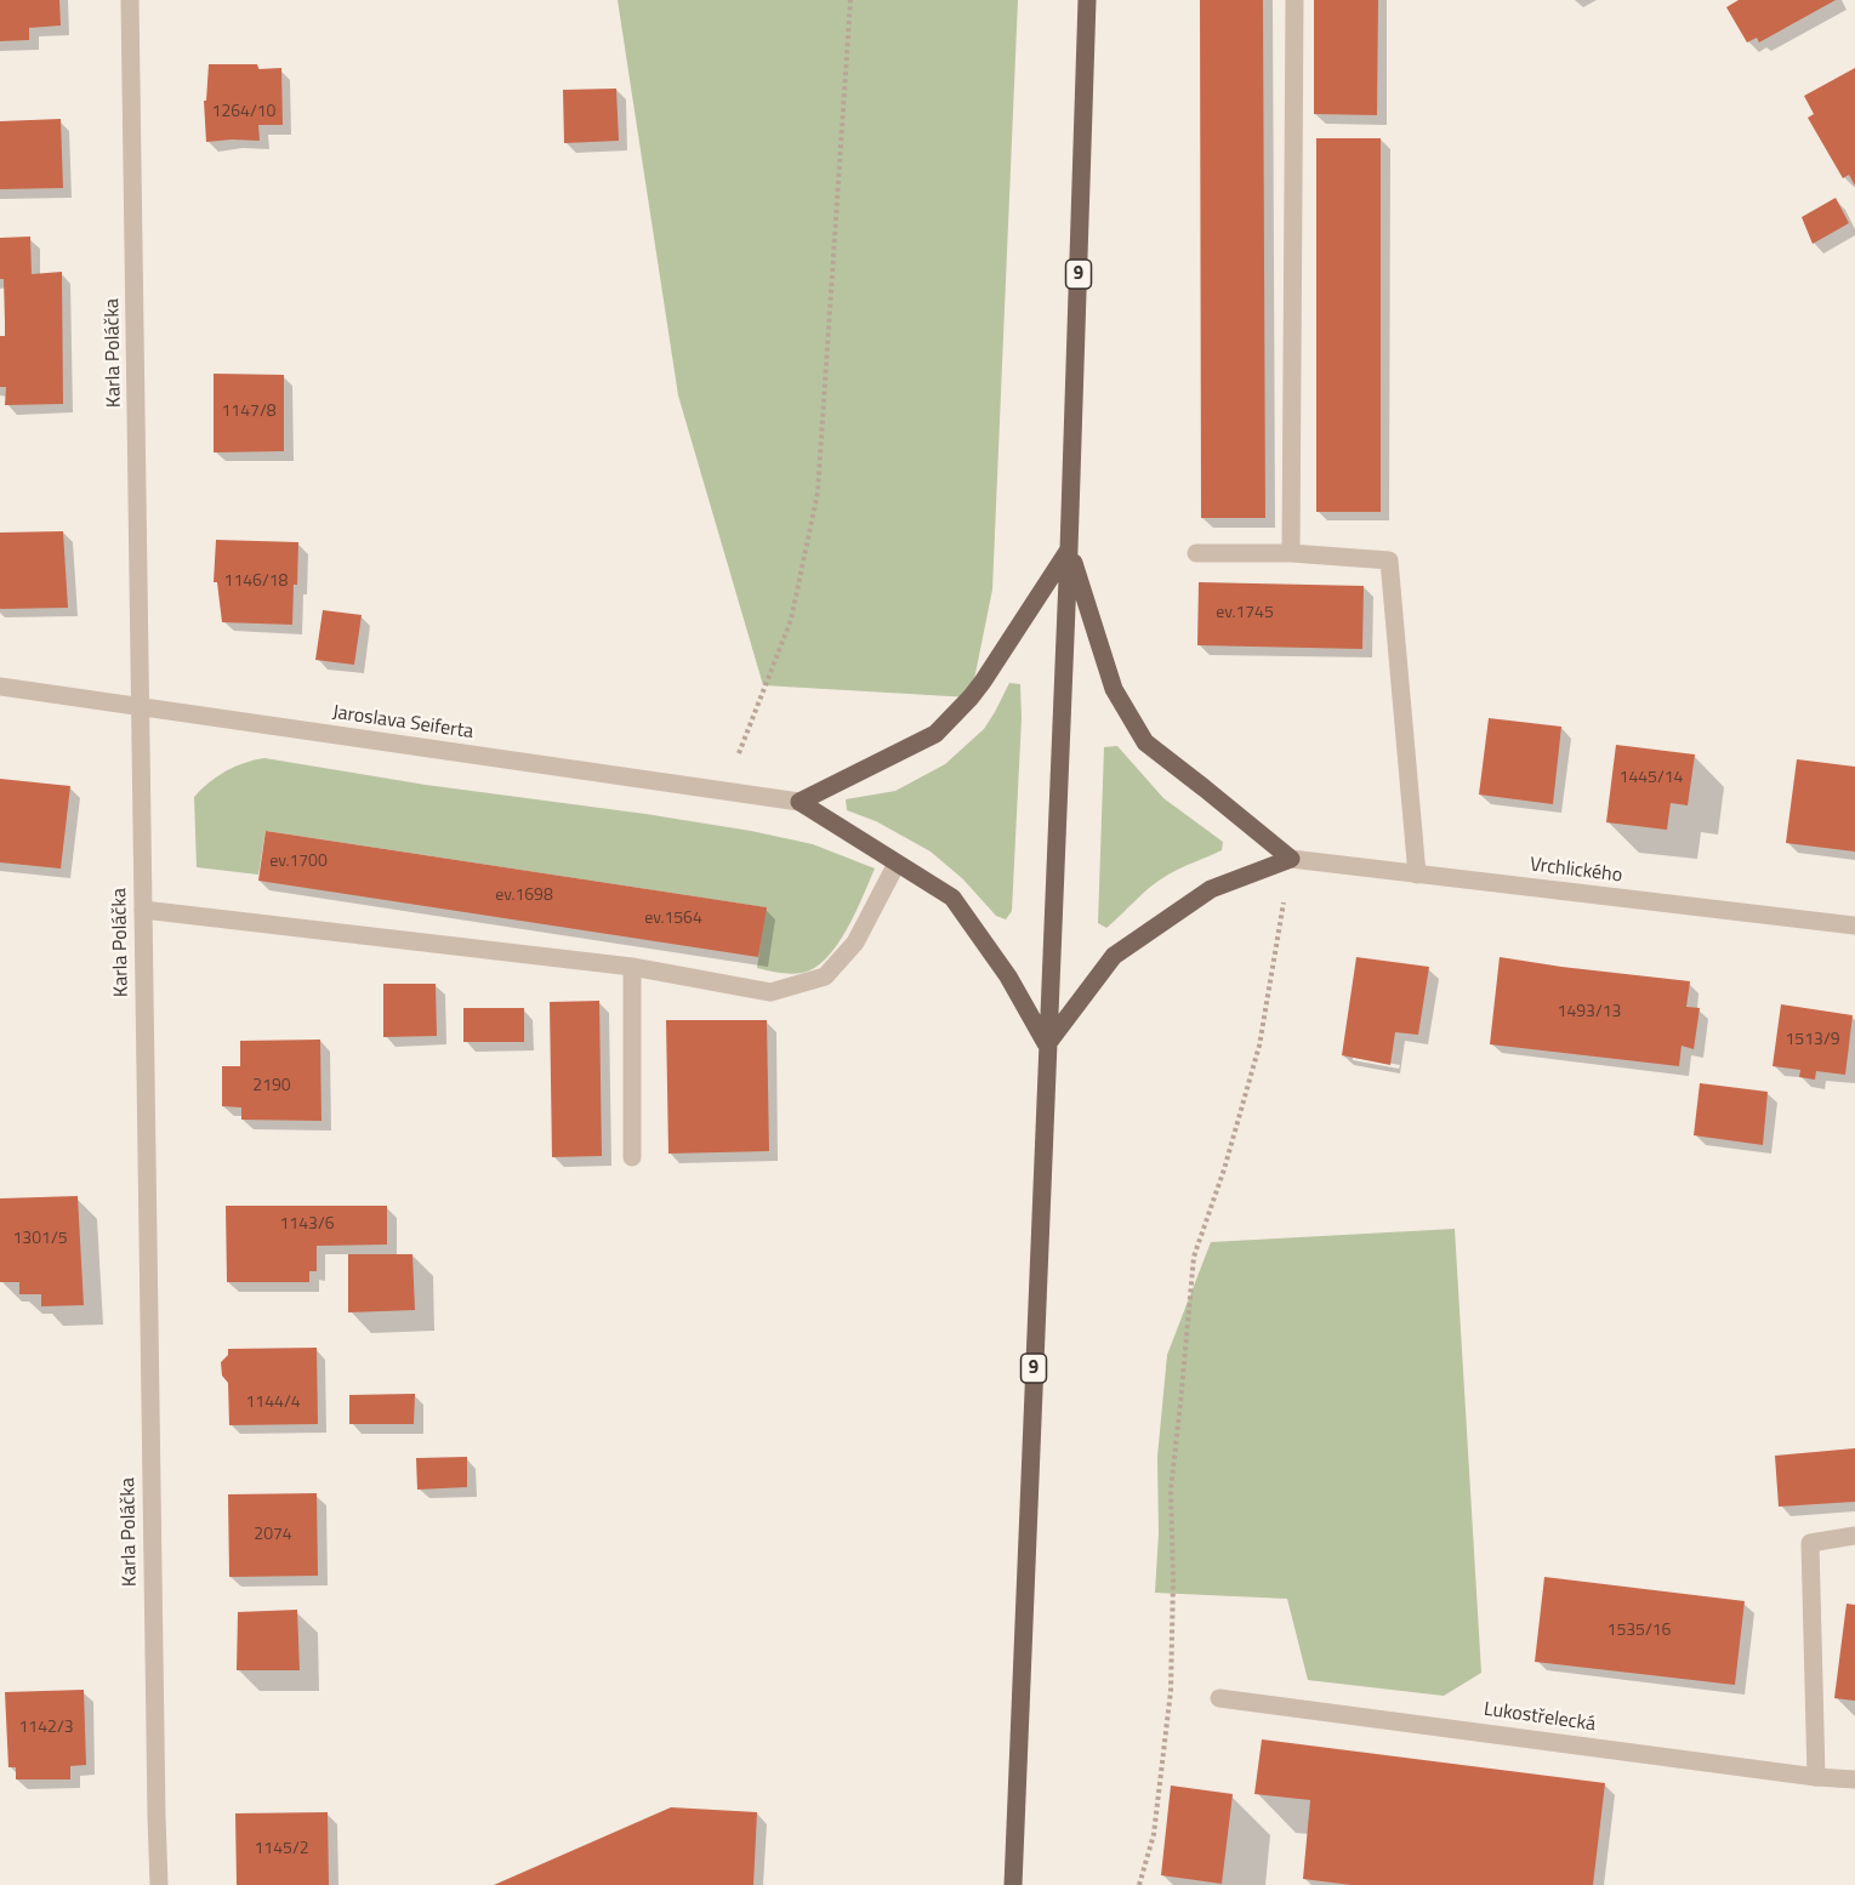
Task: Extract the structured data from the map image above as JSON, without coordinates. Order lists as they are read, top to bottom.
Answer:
{
  "streets": {
    "main road": ["9"],
    "street": [
      "Karla Poláčka",
      "Jaroslava Seiferta",
      "Vrchlického",
      "Lukostřelecká"
    ]
  },
  "crossings": [
    ["Karla Poláčka", "Jaroslava Seiferta"]
  ],
  "house_numbers": [
    "1264/10",
    "1147/8",
    "1146/18",
    "ev.1745",
    "1445/14",
    "ev.1700",
    "ev.1698",
    "ev.1564",
    "1493/13",
    "1513/9",
    "2190",
    "1143/6",
    "1301/5",
    "1144/4",
    "2074",
    "1535/16",
    "1142/3",
    "1145/2"
  ]
}
